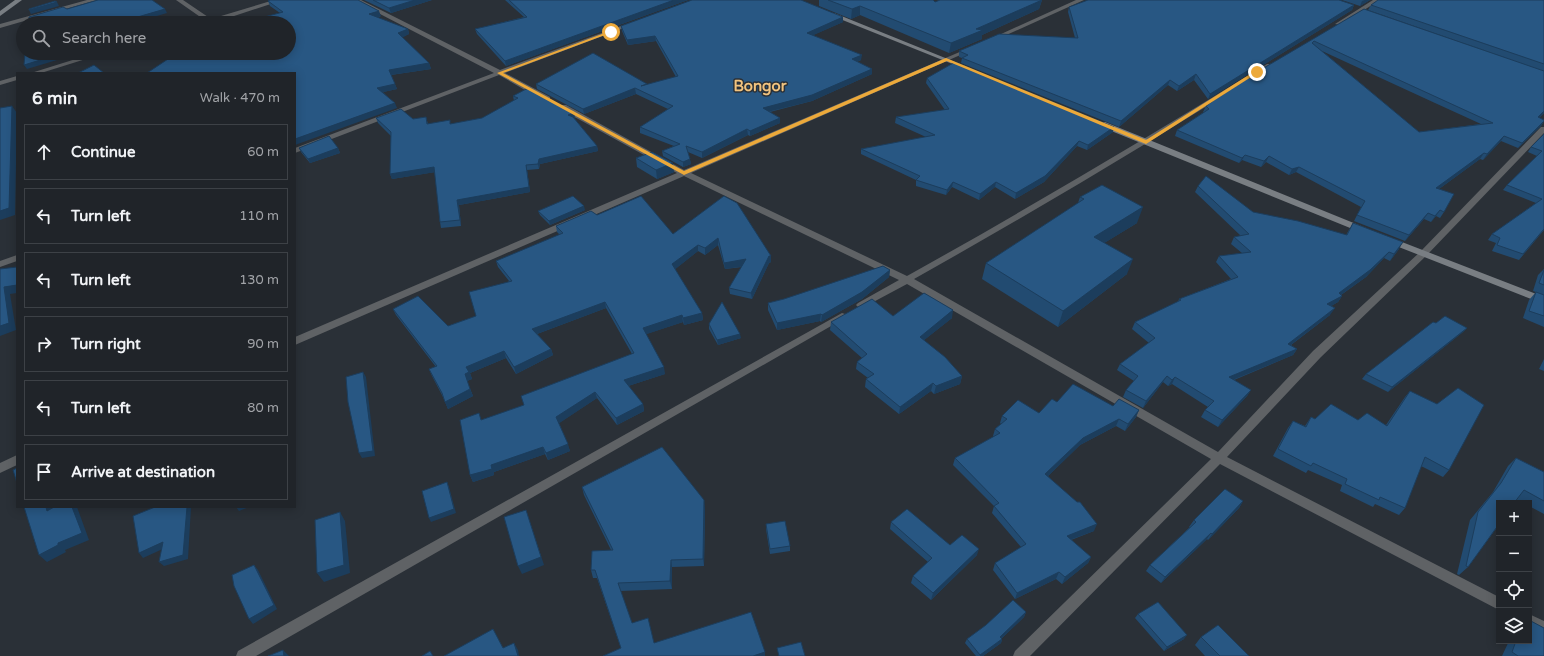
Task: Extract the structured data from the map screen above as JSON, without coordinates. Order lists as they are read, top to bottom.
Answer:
{
  "districts": ["Bongor"],
  "page": {
    "search": "Search here",
    "heading": ["6 min", "Walk · 470 m"],
    "list": [
      ["Continue", "60 m"],
      ["Turn left", "110 m"],
      ["Turn left", "130 m"],
      ["Turn right", "90 m"],
      ["Turn left", "80 m"],
      "Arrive at destination"
    ],
    "map_buttons": ["+", "−"]
  }
}
